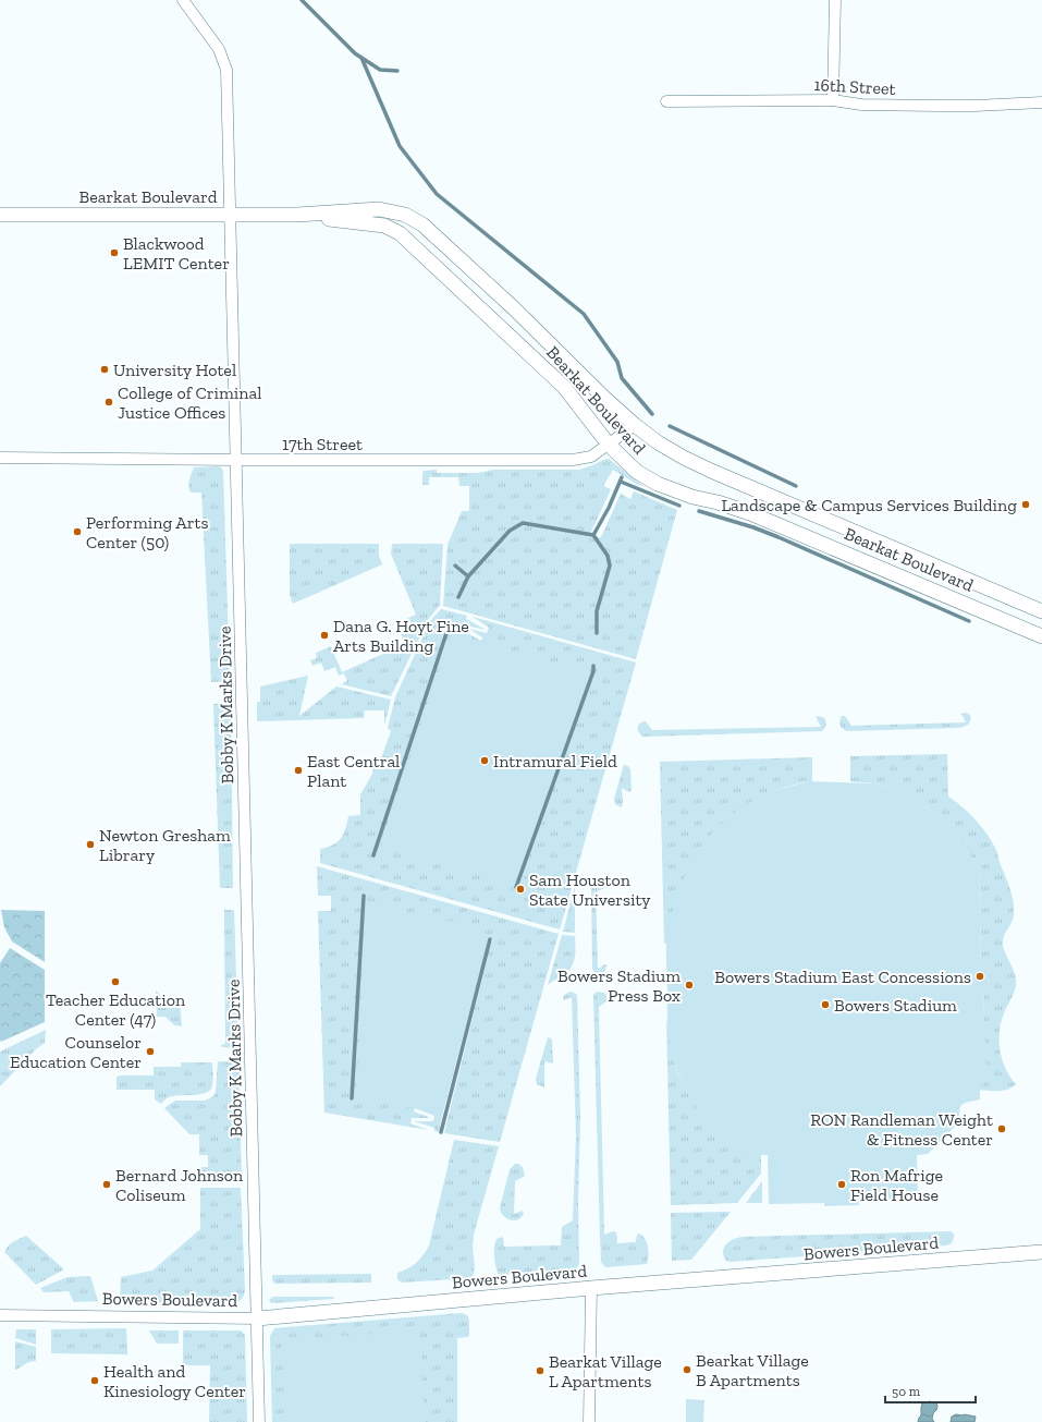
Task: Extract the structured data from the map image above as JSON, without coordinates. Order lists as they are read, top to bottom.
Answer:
{
  "streets": {
    "street": [
      "16th Street",
      "Bearkat Boulevard",
      "17th Street",
      "Bobby K Marks Drive",
      "Bowers Boulevard"
    ]
  },
  "crossings": [
    ["Bearkat Boulevard", "17th Street"],
    ["Bearkat Boulevard", "Bobby K Marks Drive"],
    ["17th Street", "Bobby K Marks Drive"],
    ["Bobby K Marks Drive", "Bowers Boulevard"]
  ],
  "places": [
    "Blackwood LEMIT Center",
    "University Hotel",
    "College of Criminal Justice Offices",
    "Landscape & Campus Services Building",
    "Performing Arts Center (50)",
    "Dana G. Hoyt Fine Arts Building",
    "Intramural Field",
    "East Central Plant",
    "Newton Gresham Library",
    "Sam Houston State University",
    "Bowers Stadium East Concessions",
    "Teacher Education Center (47)",
    "Bowers Stadium Press Box",
    "Bowers Stadium",
    "Counselor Education Center",
    "RON Randleman Weight & Fitness Center",
    "Bernard Johnson Coliseum",
    "Ron Mafrige Field House",
    "Bearkat Village B Apartments",
    "Bearkat Village L Apartments",
    "Health and Kinesiology Center"
  ],
  "scale_bar": "50 m"
}
